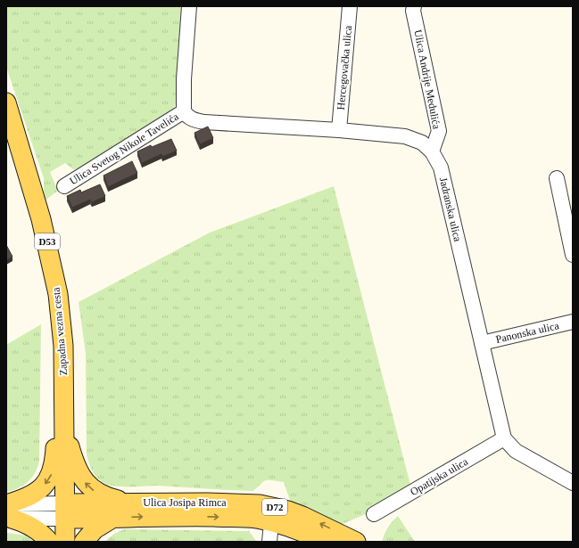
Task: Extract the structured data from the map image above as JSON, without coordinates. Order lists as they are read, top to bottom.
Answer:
{
  "streets": {
    "main road": [
      "D53",
      "Zapadna vezna cesta",
      "Ulica Josipa Rimca",
      "D72"
    ],
    "street": [
      "Hercegovačka ulica",
      "Ulica Andrije Medulića",
      "Ulica Svetog Nikole Tavelića",
      "Jadranska ulica",
      "Panonska ulica",
      "Opatijska ulica"
    ]
  },
  "crossings": [
    ["Hercegovačka ulica", "Jadranska ulica"],
    ["Ulica Andrije Medulića", "Jadranska ulica"],
    ["Ulica Svetog Nikole Tavelića", "Jadranska ulica"],
    ["Jadranska ulica", "Panonska ulica"],
    ["Jadranska ulica", "Opatijska ulica"],
    ["D53", "Zapadna vezna cesta"],
    ["D53", "Ulica Josipa Rimca"],
    ["Zapadna vezna cesta", "Ulica Josipa Rimca"]
  ]
}
